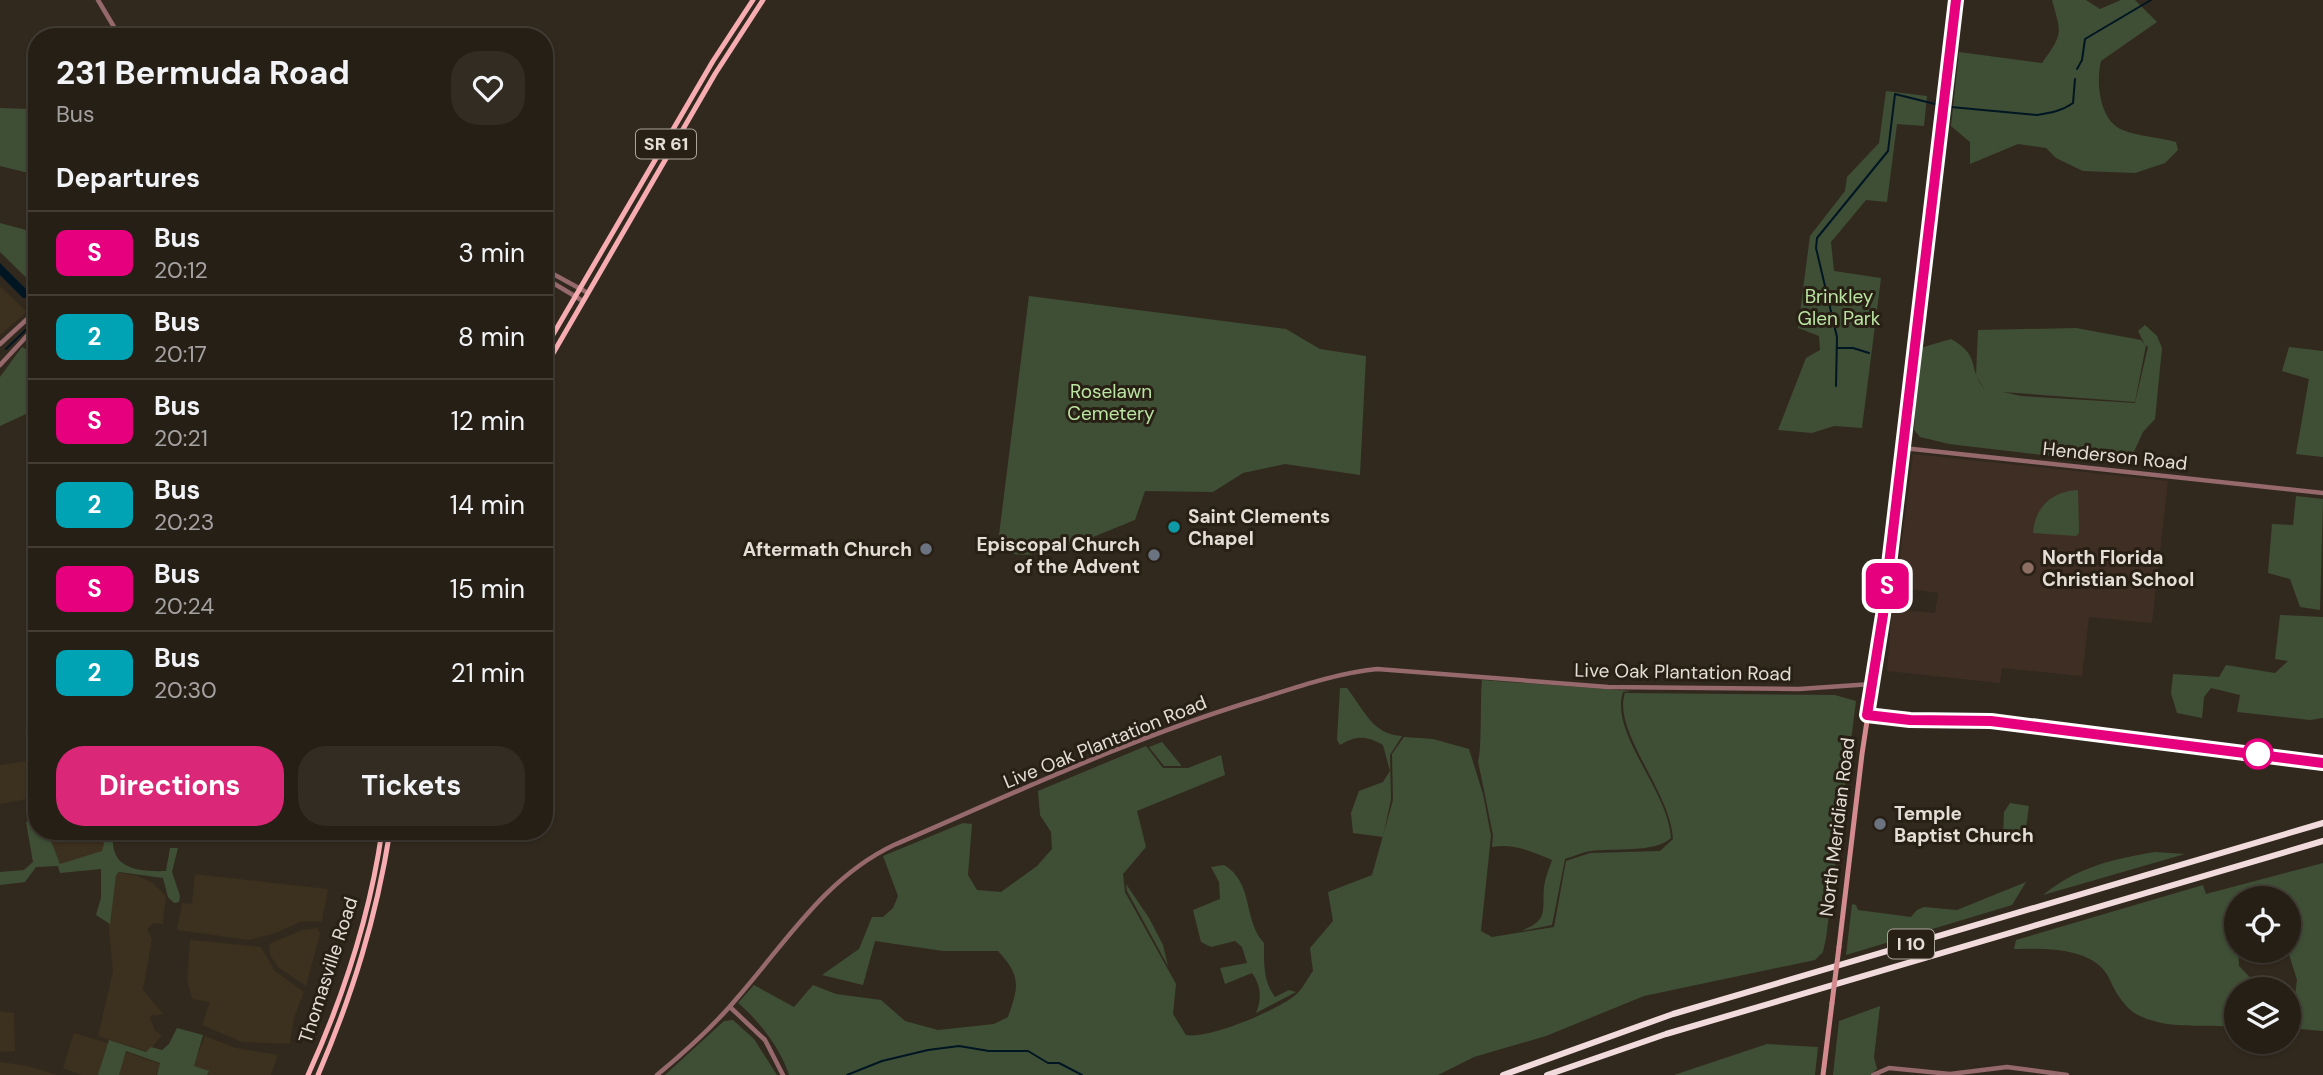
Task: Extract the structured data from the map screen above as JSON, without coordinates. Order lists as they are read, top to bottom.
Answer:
{
  "streets": {
    "highway": ["I 10"],
    "main road": ["SR 61", "North Meridian Road", "Thomasville Road"],
    "street": ["Henderson Road", "Live Oak Plantation Road"]
  },
  "crossings": [
    ["Henderson Road", "North Meridian Road"],
    ["Live Oak Plantation Road", "North Meridian Road"]
  ],
  "parks": ["Brinkley Glen Park", "Roselawn Cemetery"],
  "places": [
    "Saint Clements Chapel",
    "Aftermath Church",
    "Episcopal Church of the Advent",
    "North Florida Christian School",
    "Temple Baptist Church"
  ],
  "lines": ["bus line S"],
  "page": {
    "on_map": "S",
    "heading": [
      ["231 Bermuda Road", "Bus"],
      "Departures"
    ],
    "list": [
      {
        "mark": "S",
        "name": "Bus",
        "note": "20:12",
        "value": "3 min"
      },
      {
        "mark": "2",
        "name": "Bus",
        "note": "20:17",
        "value": "8 min"
      },
      {
        "mark": "S",
        "name": "Bus",
        "note": "20:21",
        "value": "12 min"
      },
      {
        "mark": "2",
        "name": "Bus",
        "note": "20:23",
        "value": "14 min"
      },
      {
        "mark": "S",
        "name": "Bus",
        "note": "20:24",
        "value": "15 min"
      },
      {
        "mark": "2",
        "name": "Bus",
        "note": "20:30",
        "value": "21 min"
      }
    ],
    "buttons": ["Directions", "Tickets"]
  }
}
